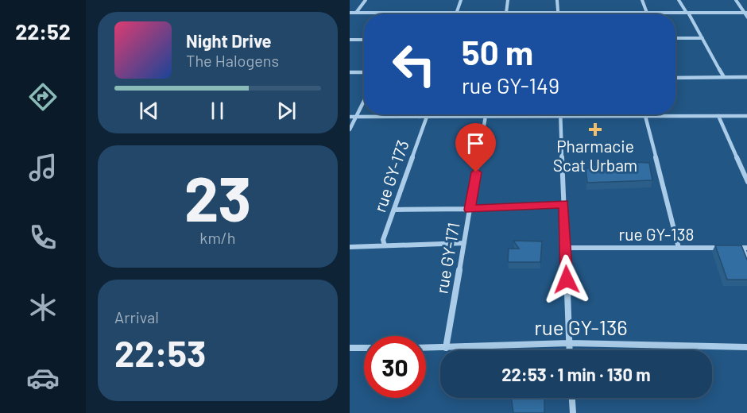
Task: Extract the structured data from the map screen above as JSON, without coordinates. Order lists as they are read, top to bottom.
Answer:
{
  "streets": {
    "street": [
      "rue GY-173",
      "rue GY-138",
      "rue GY-171",
      "rue GY-136"
    ]
  },
  "crossings": [
    ["rue GY-171", "rue GY-136"]
  ],
  "places": {
    "health": ["Pharmacie Scat Urbam"]
  },
  "page": {
    "tabs": "22:52",
    "turn": ["50 m", "rue GY-149"],
    "song": ["Night Drive", "The Halogens"],
    "tile": [
      ["23", "km/h"],
      ["Arrival", "22:53"]
    ],
    "limit": "30",
    "trip": "22:53 · 1 min · 130 m"
  }
}
